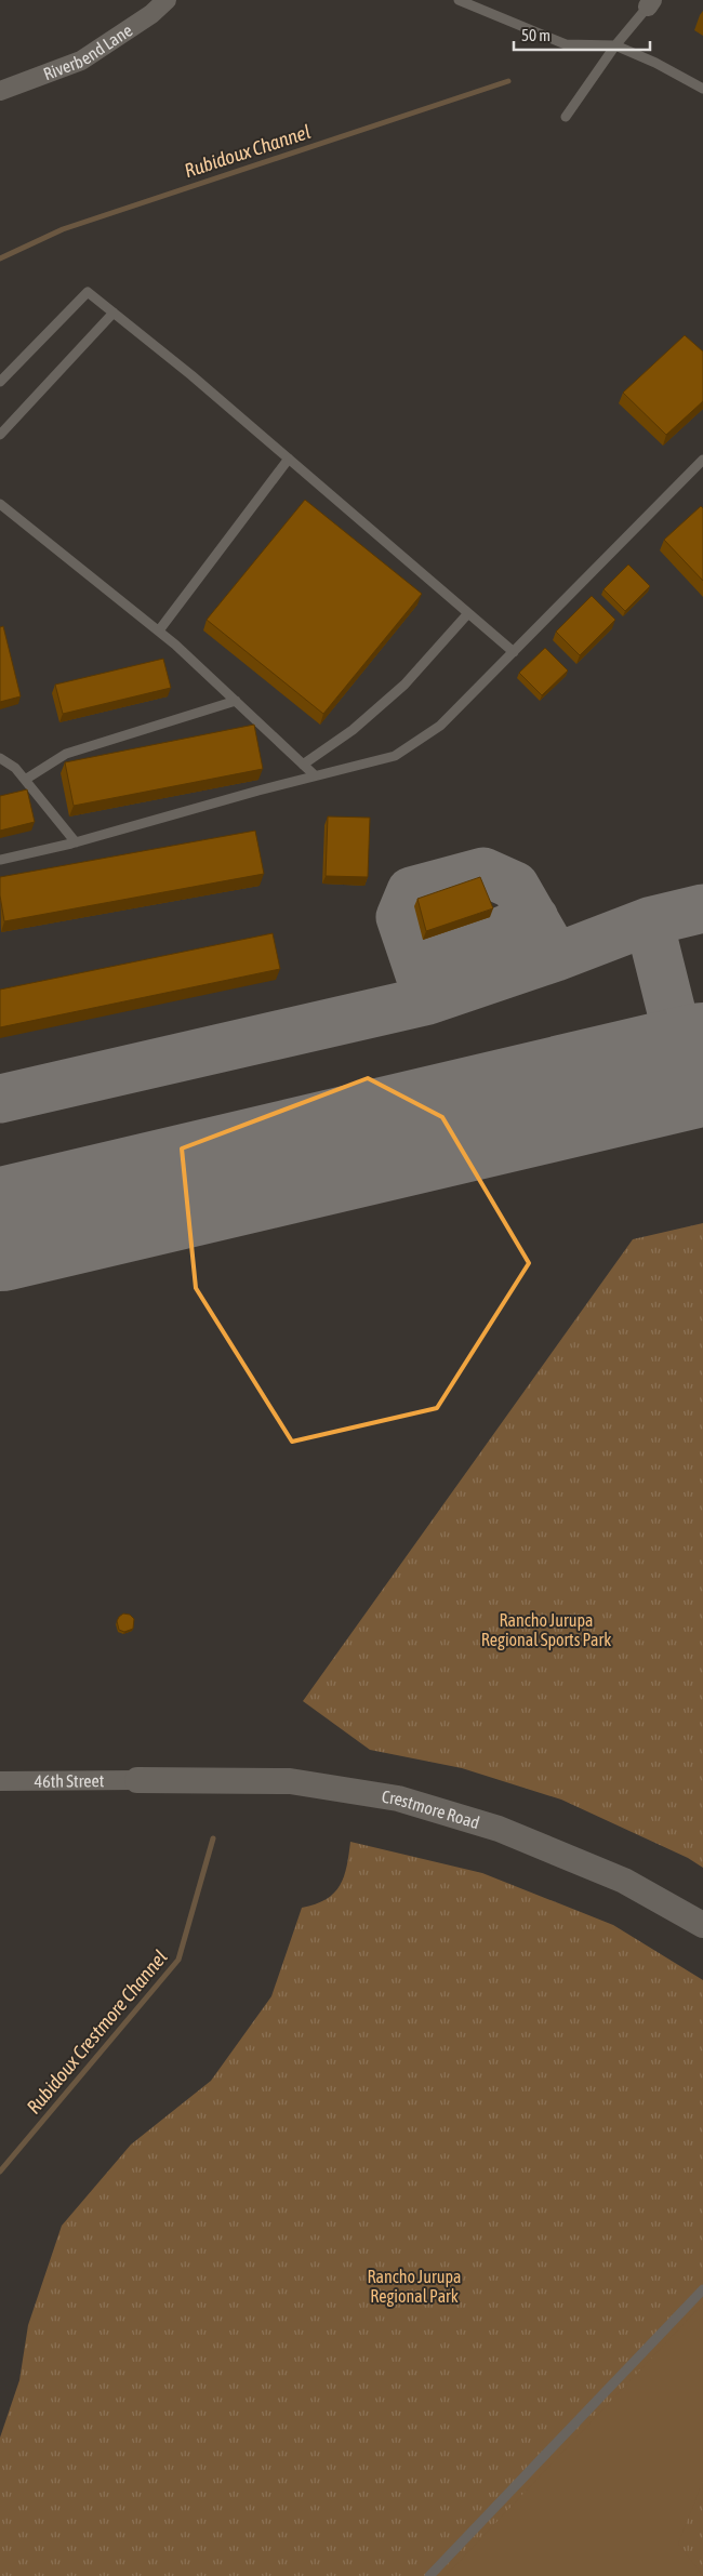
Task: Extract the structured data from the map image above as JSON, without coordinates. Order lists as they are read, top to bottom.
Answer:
{
  "streets": {
    "street": ["Riverbend Lane", "46th Street", "Crestmore Road"]
  },
  "crossings": [
    ["46th Street", "Crestmore Road"]
  ],
  "water": ["Rubidoux Channel", "Rubidoux Crestmore Channel"],
  "parks": ["Rancho Jurupa Regional Sports Park", "Rancho Jurupa Regional Park"],
  "scale_bar": "50 m"
}
